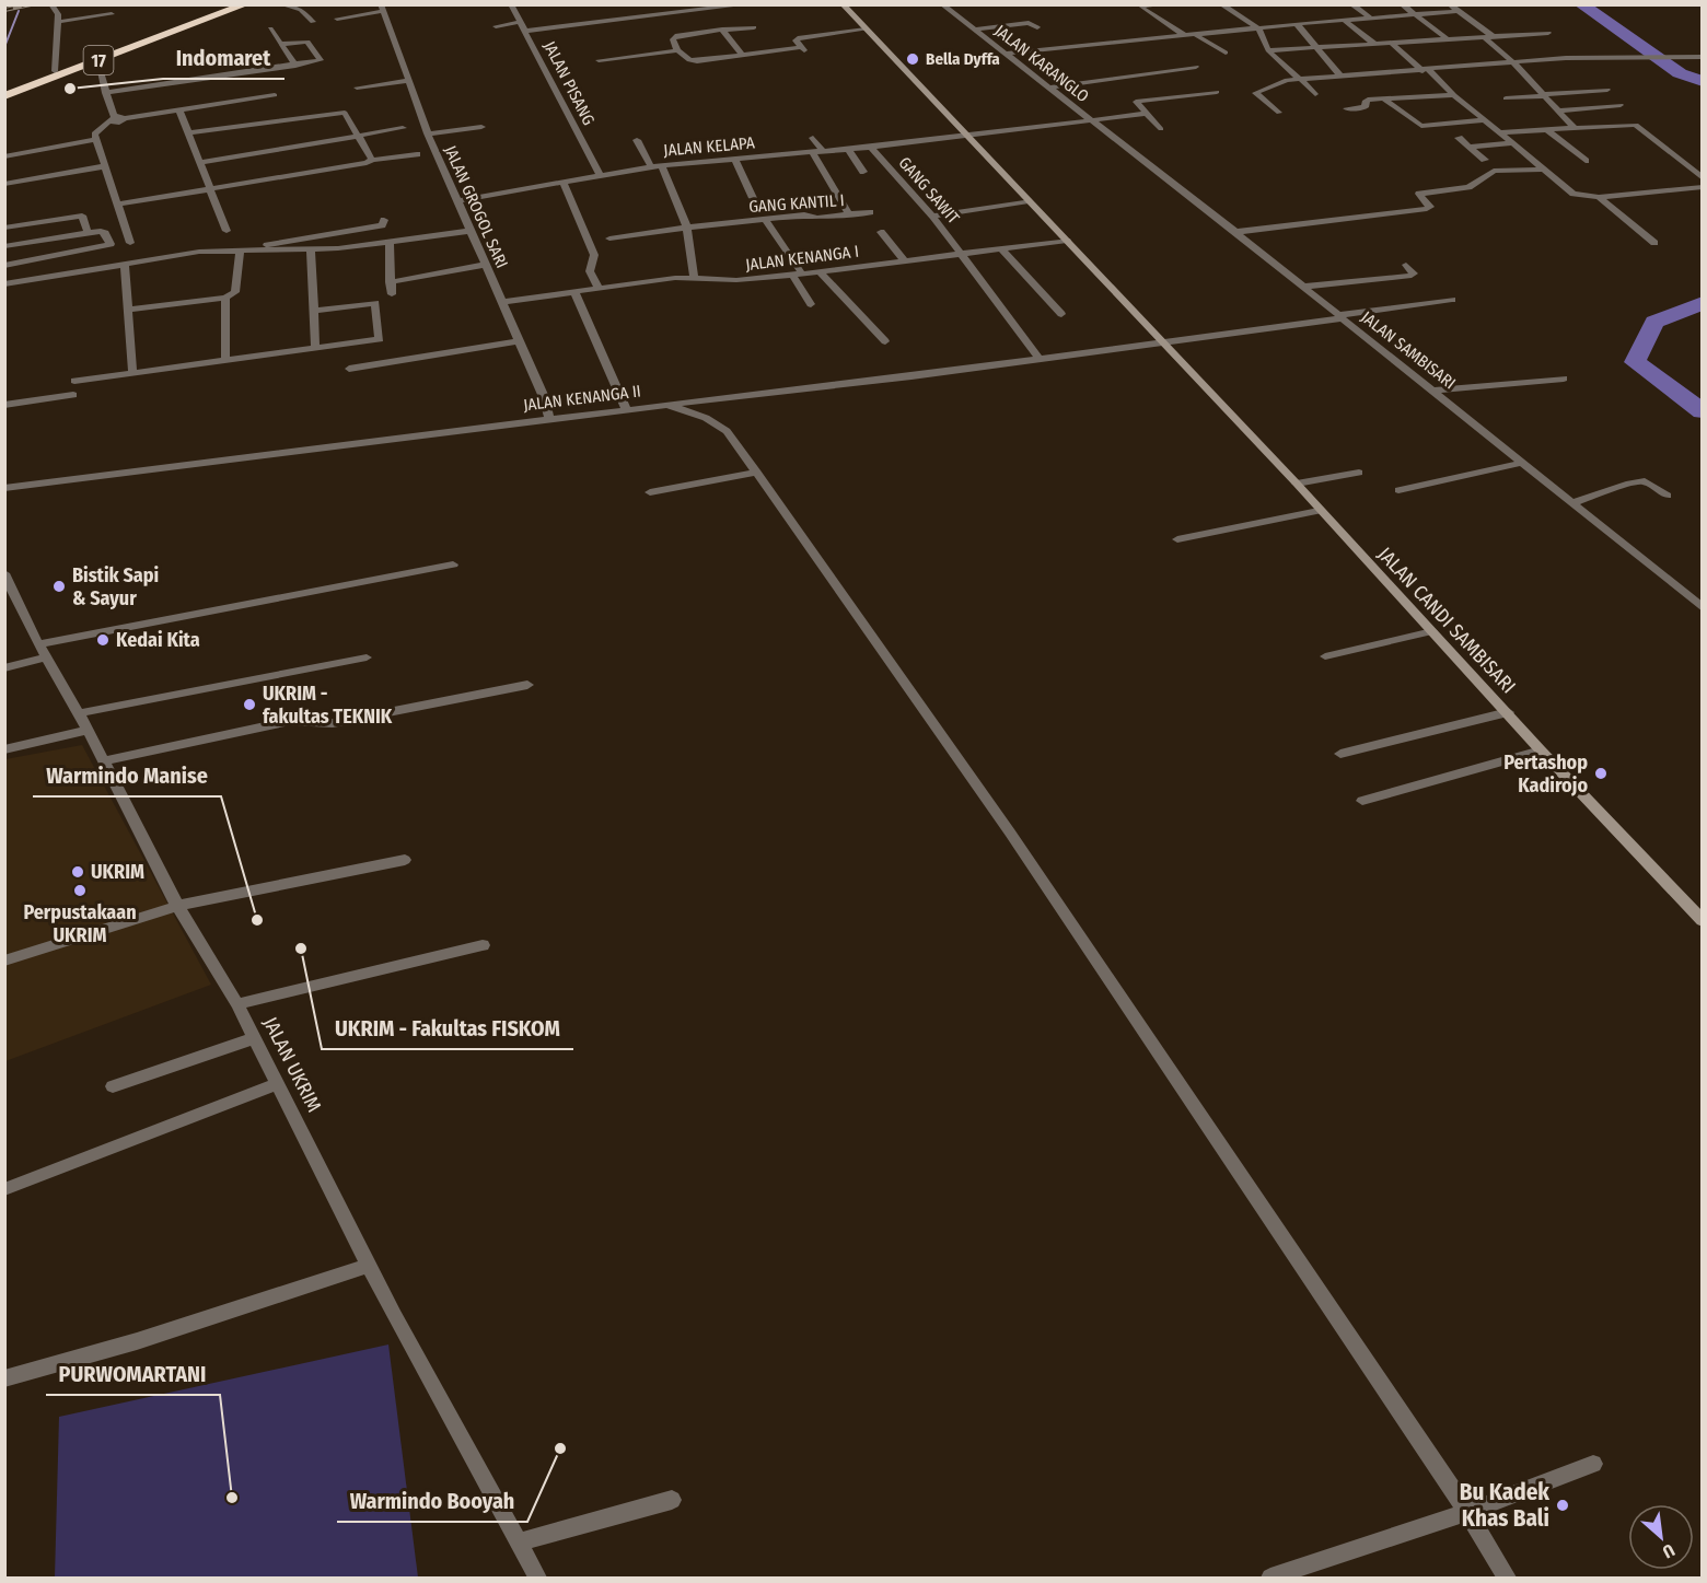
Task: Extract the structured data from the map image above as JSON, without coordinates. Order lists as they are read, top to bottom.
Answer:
{
  "streets": {
    "highway": ["17"],
    "street": [
      "JALAN KARANGLO",
      "JALAN PISANG",
      "JALAN KELAPA",
      "GANG SAWIT",
      "GANG KANTIL I",
      "JALAN GROGOL SARI",
      "JALAN KENANGA I",
      "JALAN SAMBISARI",
      "JALAN KENANGA II",
      "JALAN CANDI SAMBISARI",
      "JALAN UKRIM"
    ]
  },
  "crossings": [
    ["JALAN KARANGLO", "JALAN KELAPA"],
    ["JALAN KARANGLO", "JALAN SAMBISARI"],
    ["JALAN PISANG", "JALAN KELAPA"],
    ["JALAN KELAPA", "GANG SAWIT"],
    ["JALAN KELAPA", "JALAN GROGOL SARI"],
    ["JALAN KELAPA", "JALAN SAMBISARI"],
    ["JALAN KELAPA", "JALAN CANDI SAMBISARI"],
    ["GANG SAWIT", "JALAN KENANGA I"],
    ["GANG SAWIT", "JALAN KENANGA II"],
    ["JALAN GROGOL SARI", "JALAN KENANGA I"],
    ["JALAN GROGOL SARI", "JALAN KENANGA II"],
    ["JALAN KENANGA I", "JALAN CANDI SAMBISARI"],
    ["JALAN SAMBISARI", "JALAN KENANGA II"],
    ["JALAN KENANGA II", "JALAN CANDI SAMBISARI"]
  ],
  "places": [
    "Bella Dyffa",
    "Indomaret",
    "Bistik Sapi & Sayur",
    "Kedai Kita",
    "UKRIM - fakultas TEKNIK",
    "Pertashop Kadirojo",
    "UKRIM",
    "Perpustakaan UKRIM",
    "Warmindo Manise",
    "UKRIM - Fakultas FISKOM",
    "Warmindo Booyah",
    "PURWOMARTANI",
    "Bu Kadek Khas Bali"
  ],
  "north": "bottom right"
}
